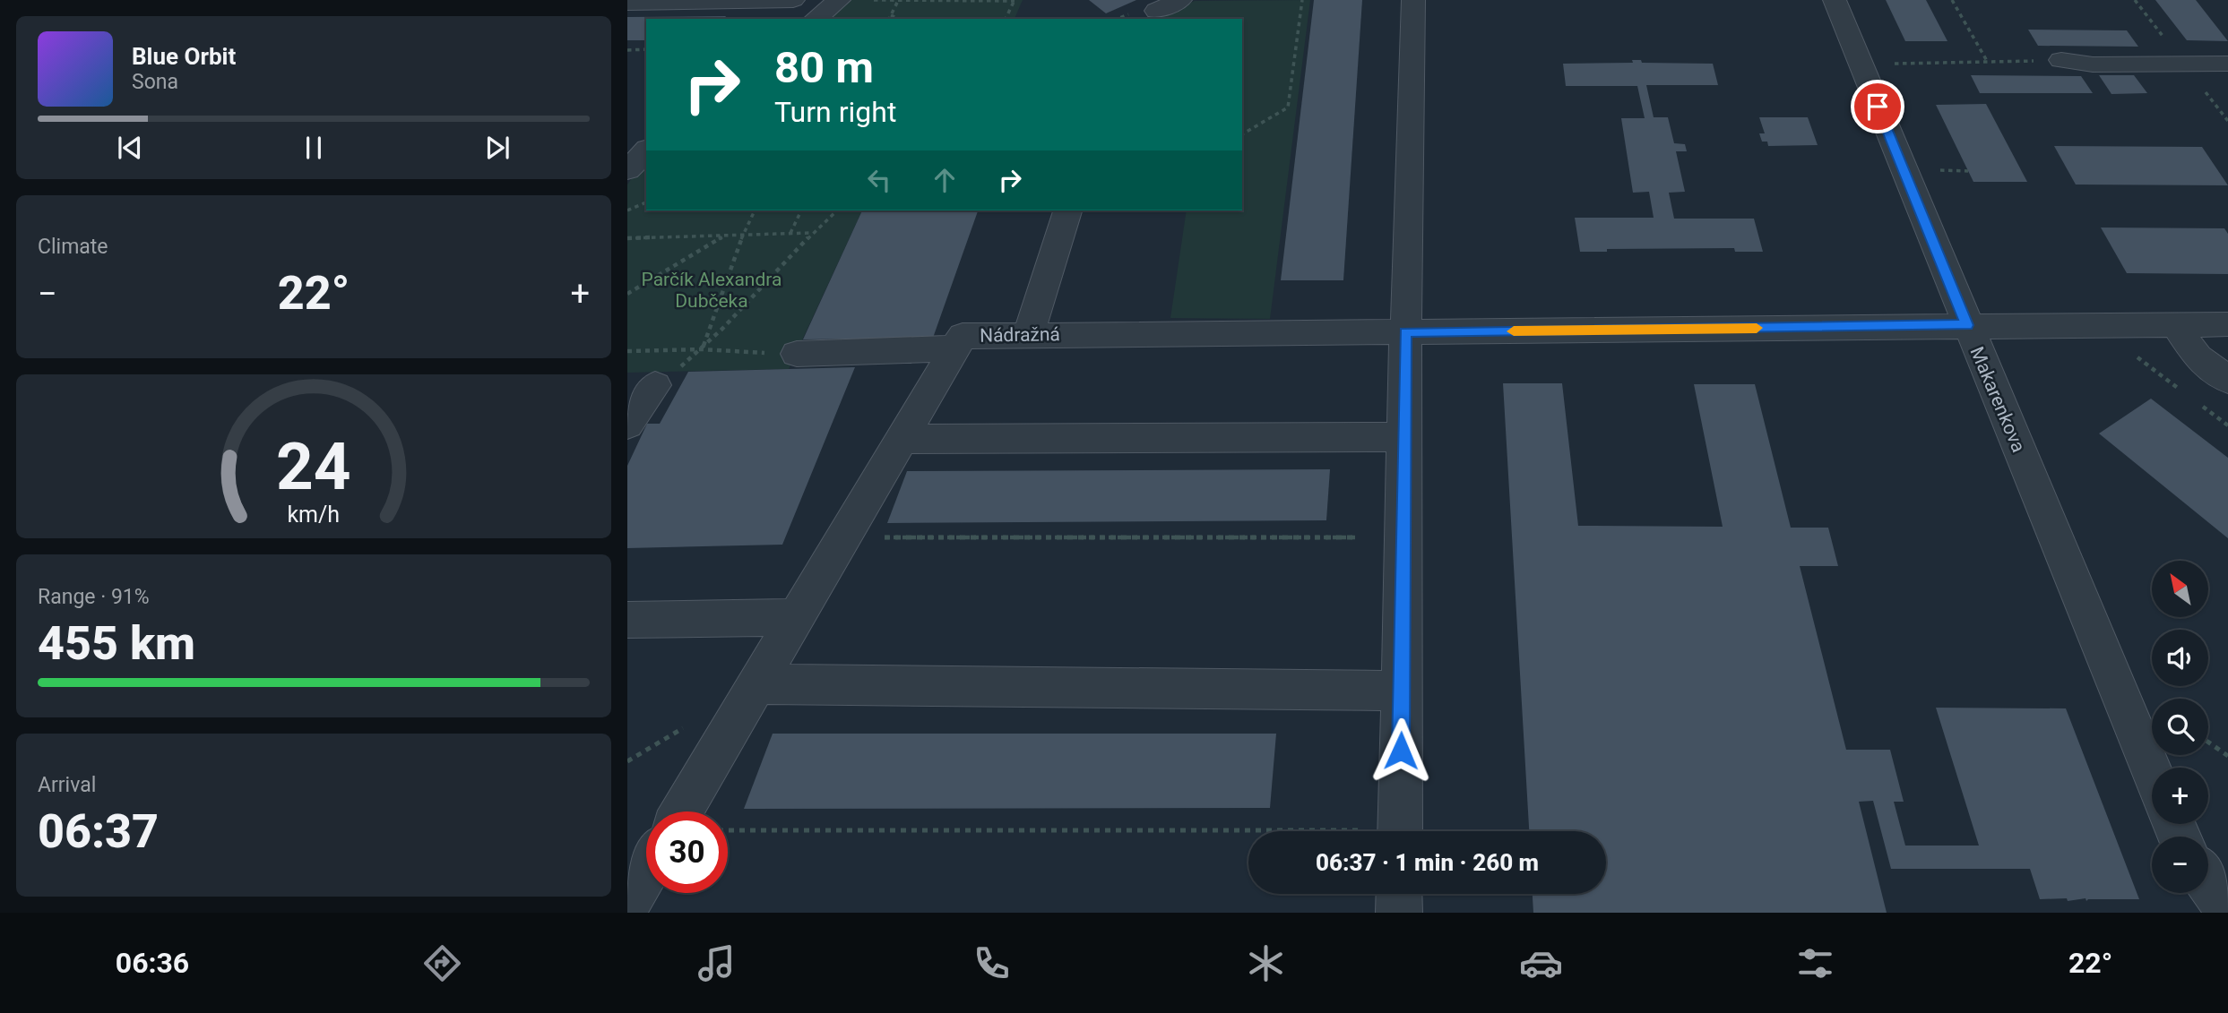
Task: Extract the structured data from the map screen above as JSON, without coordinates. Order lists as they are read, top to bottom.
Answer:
{
  "streets": {
    "street": ["Nádražná", "Makarenkova"]
  },
  "crossings": [
    ["Nádražná", "Makarenkova"]
  ],
  "parks": ["Parčík Alexandra Dubčeka"],
  "north": "top left",
  "page": {
    "turn": ["80 m", "Turn right"],
    "song": ["Blue Orbit", "Sona"],
    "tile": [
      "Climate",
      ["Range · 91%", "455 km"],
      ["Arrival", "06:37"]
    ],
    "heat": ["−", "22°", "+"],
    "map_buttons": ["+", "−"],
    "limit": "30",
    "trip": "06:37 · 1 min · 260 m",
    "tabs": ["06:36", "22°"],
    "gauge": ["24", "km/h"]
  }
}
